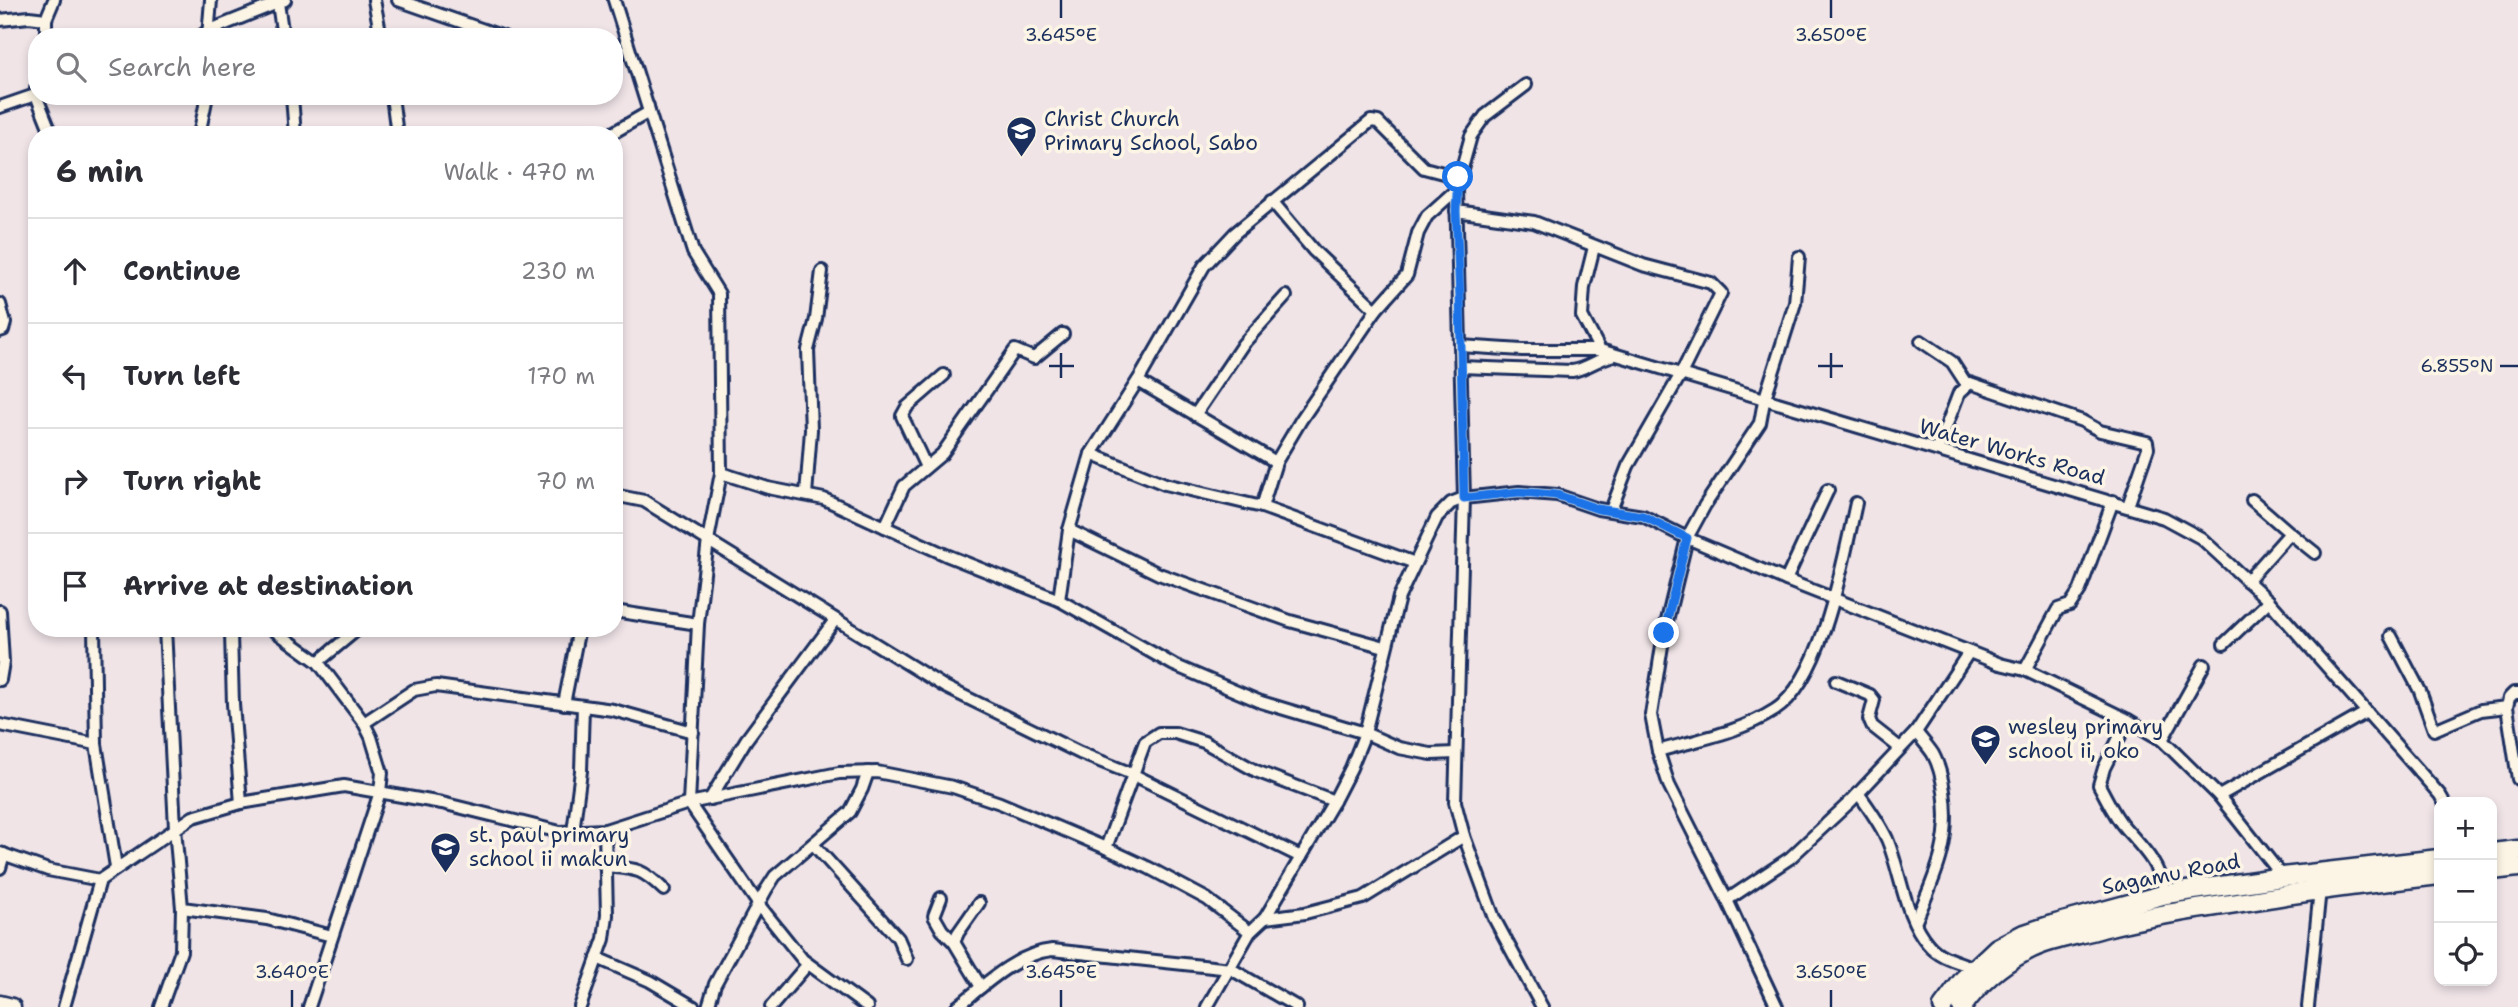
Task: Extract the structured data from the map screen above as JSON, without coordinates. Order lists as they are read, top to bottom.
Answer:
{
  "streets": {
    "highway": ["Sagamu Road"],
    "street": ["Water Works Road"]
  },
  "places": {
    "school or university": ["Christ Church Primary School, Sabo", "wesley primary school ii, oko", "st. paul primary school ii makun"]
  },
  "page": {
    "search": "Search here",
    "heading": ["6 min", "Walk · 470 m"],
    "list": [
      ["Continue", "230 m"],
      ["Turn left", "170 m"],
      ["Turn right", "70 m"],
      "Arrive at destination"
    ],
    "map_buttons": ["+", "−"]
  },
  "coordinates": [
    "3.645°E",
    "3.650°E",
    "6.855°N",
    "3.640°E"
  ]
}
